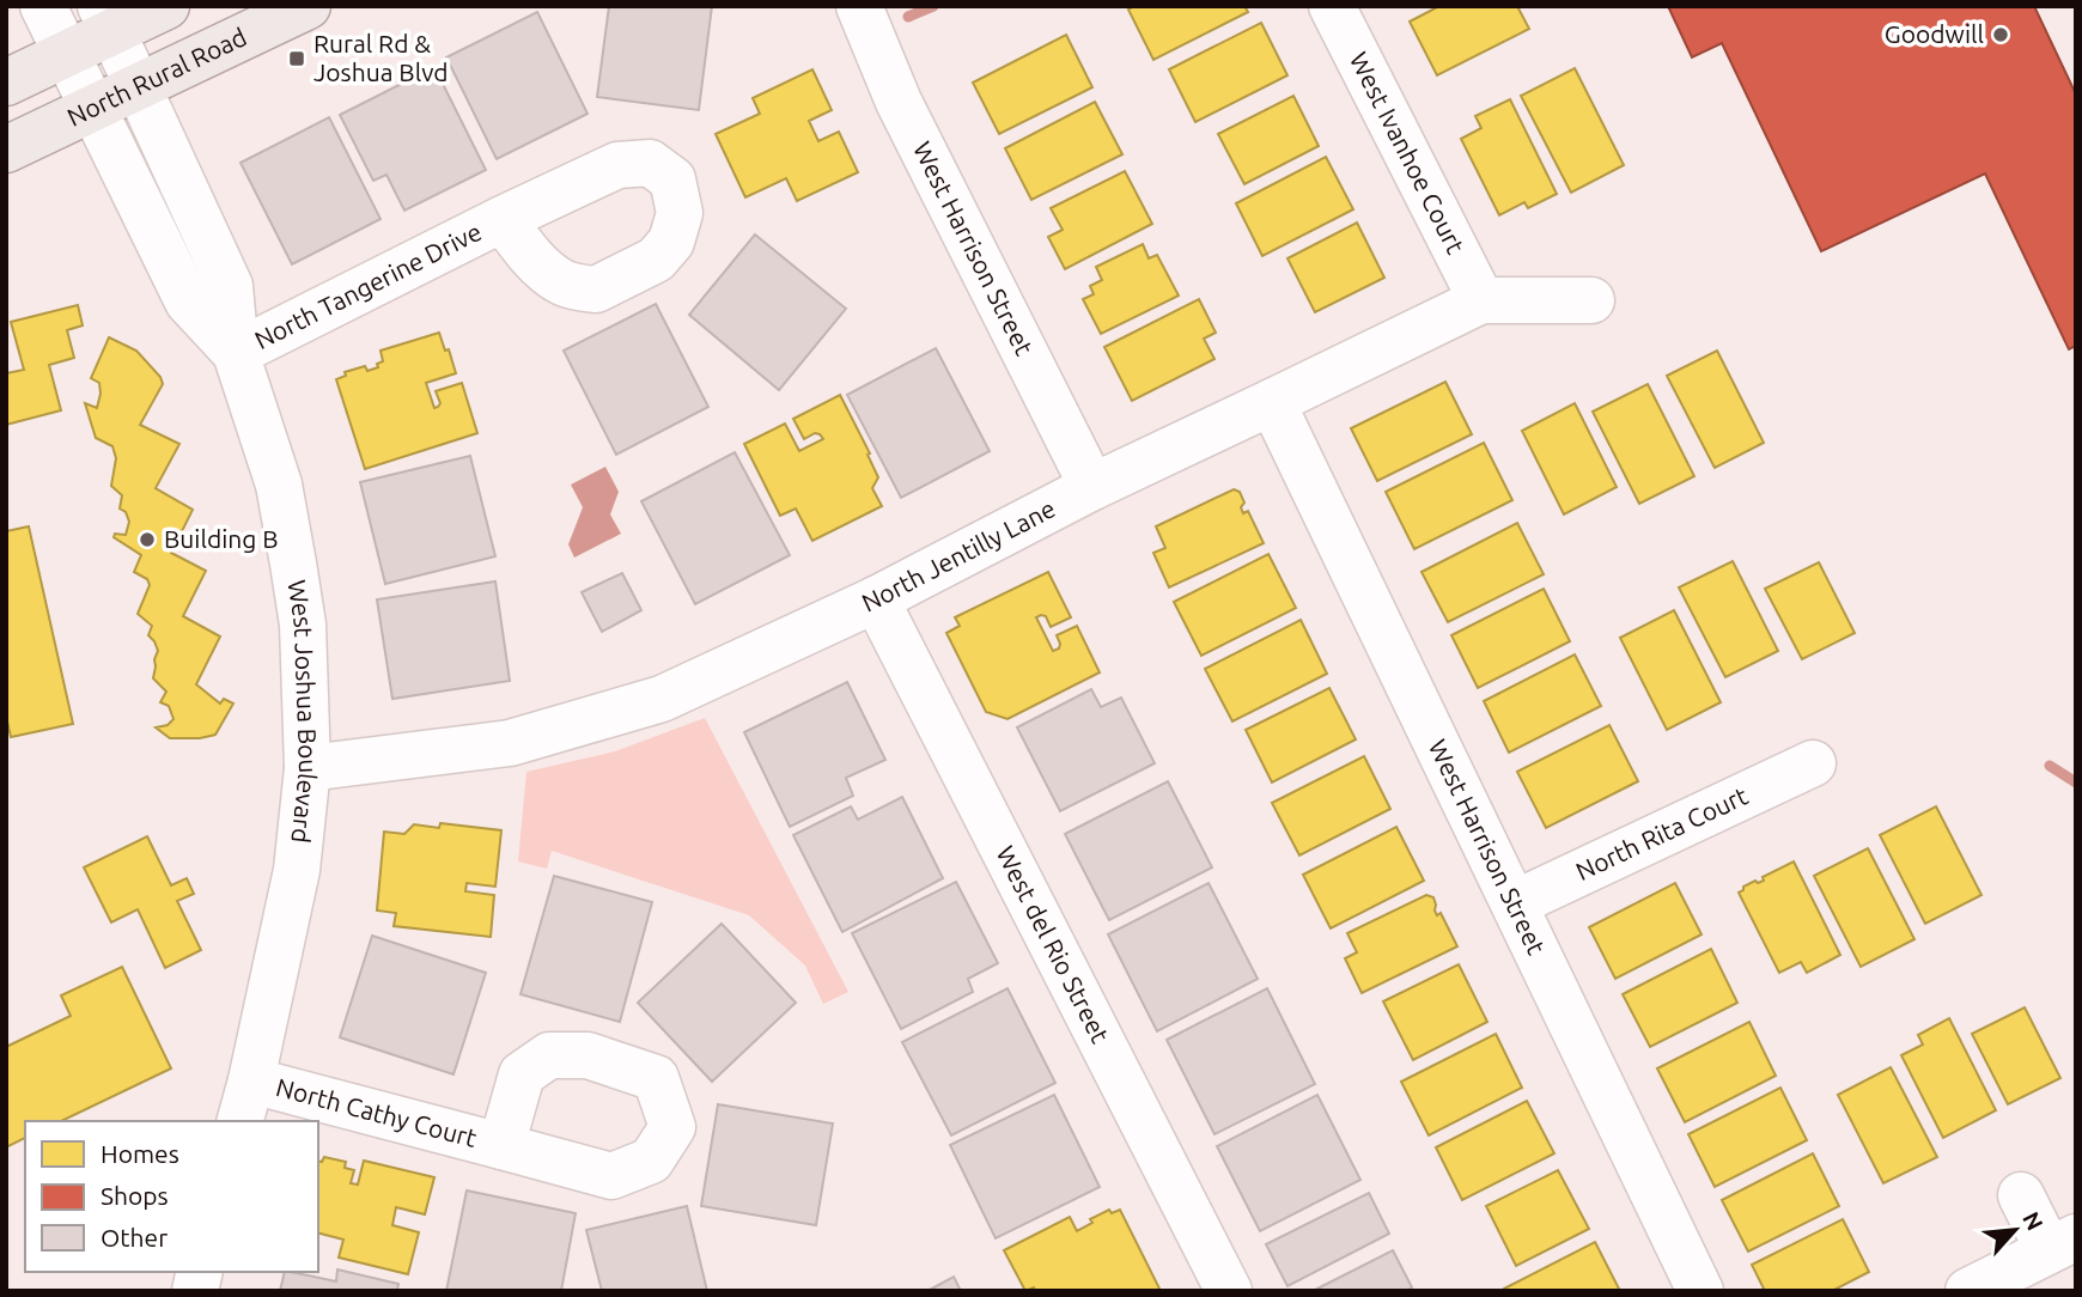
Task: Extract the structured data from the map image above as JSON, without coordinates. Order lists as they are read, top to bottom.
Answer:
{
  "streets": {
    "main road": ["North Rural Road"],
    "street": [
      "West Ivanhoe Court",
      "West Harrison Street",
      "North Tangerine Drive",
      "North Jentilly Lane",
      "West Joshua Boulevard",
      "North Rita Court",
      "West del Rio Street",
      "North Cathy Court"
    ]
  },
  "crossings": [
    ["North Rural Road", "West Joshua Boulevard"],
    ["West Ivanhoe Court", "North Jentilly Lane"],
    ["West Harrison Street", "North Jentilly Lane"],
    ["West Harrison Street", "North Rita Court"],
    ["North Tangerine Drive", "West Joshua Boulevard"],
    ["North Jentilly Lane", "West Joshua Boulevard"],
    ["North Jentilly Lane", "West del Rio Street"],
    ["West Joshua Boulevard", "North Cathy Court"]
  ],
  "places": {
    "other": ["Goodwill", "Building B"],
    "transit": ["Rural Rd & Joshua Blvd"]
  },
  "legend": ["Homes", "Shops", "Other"],
  "north": "top right"
}
